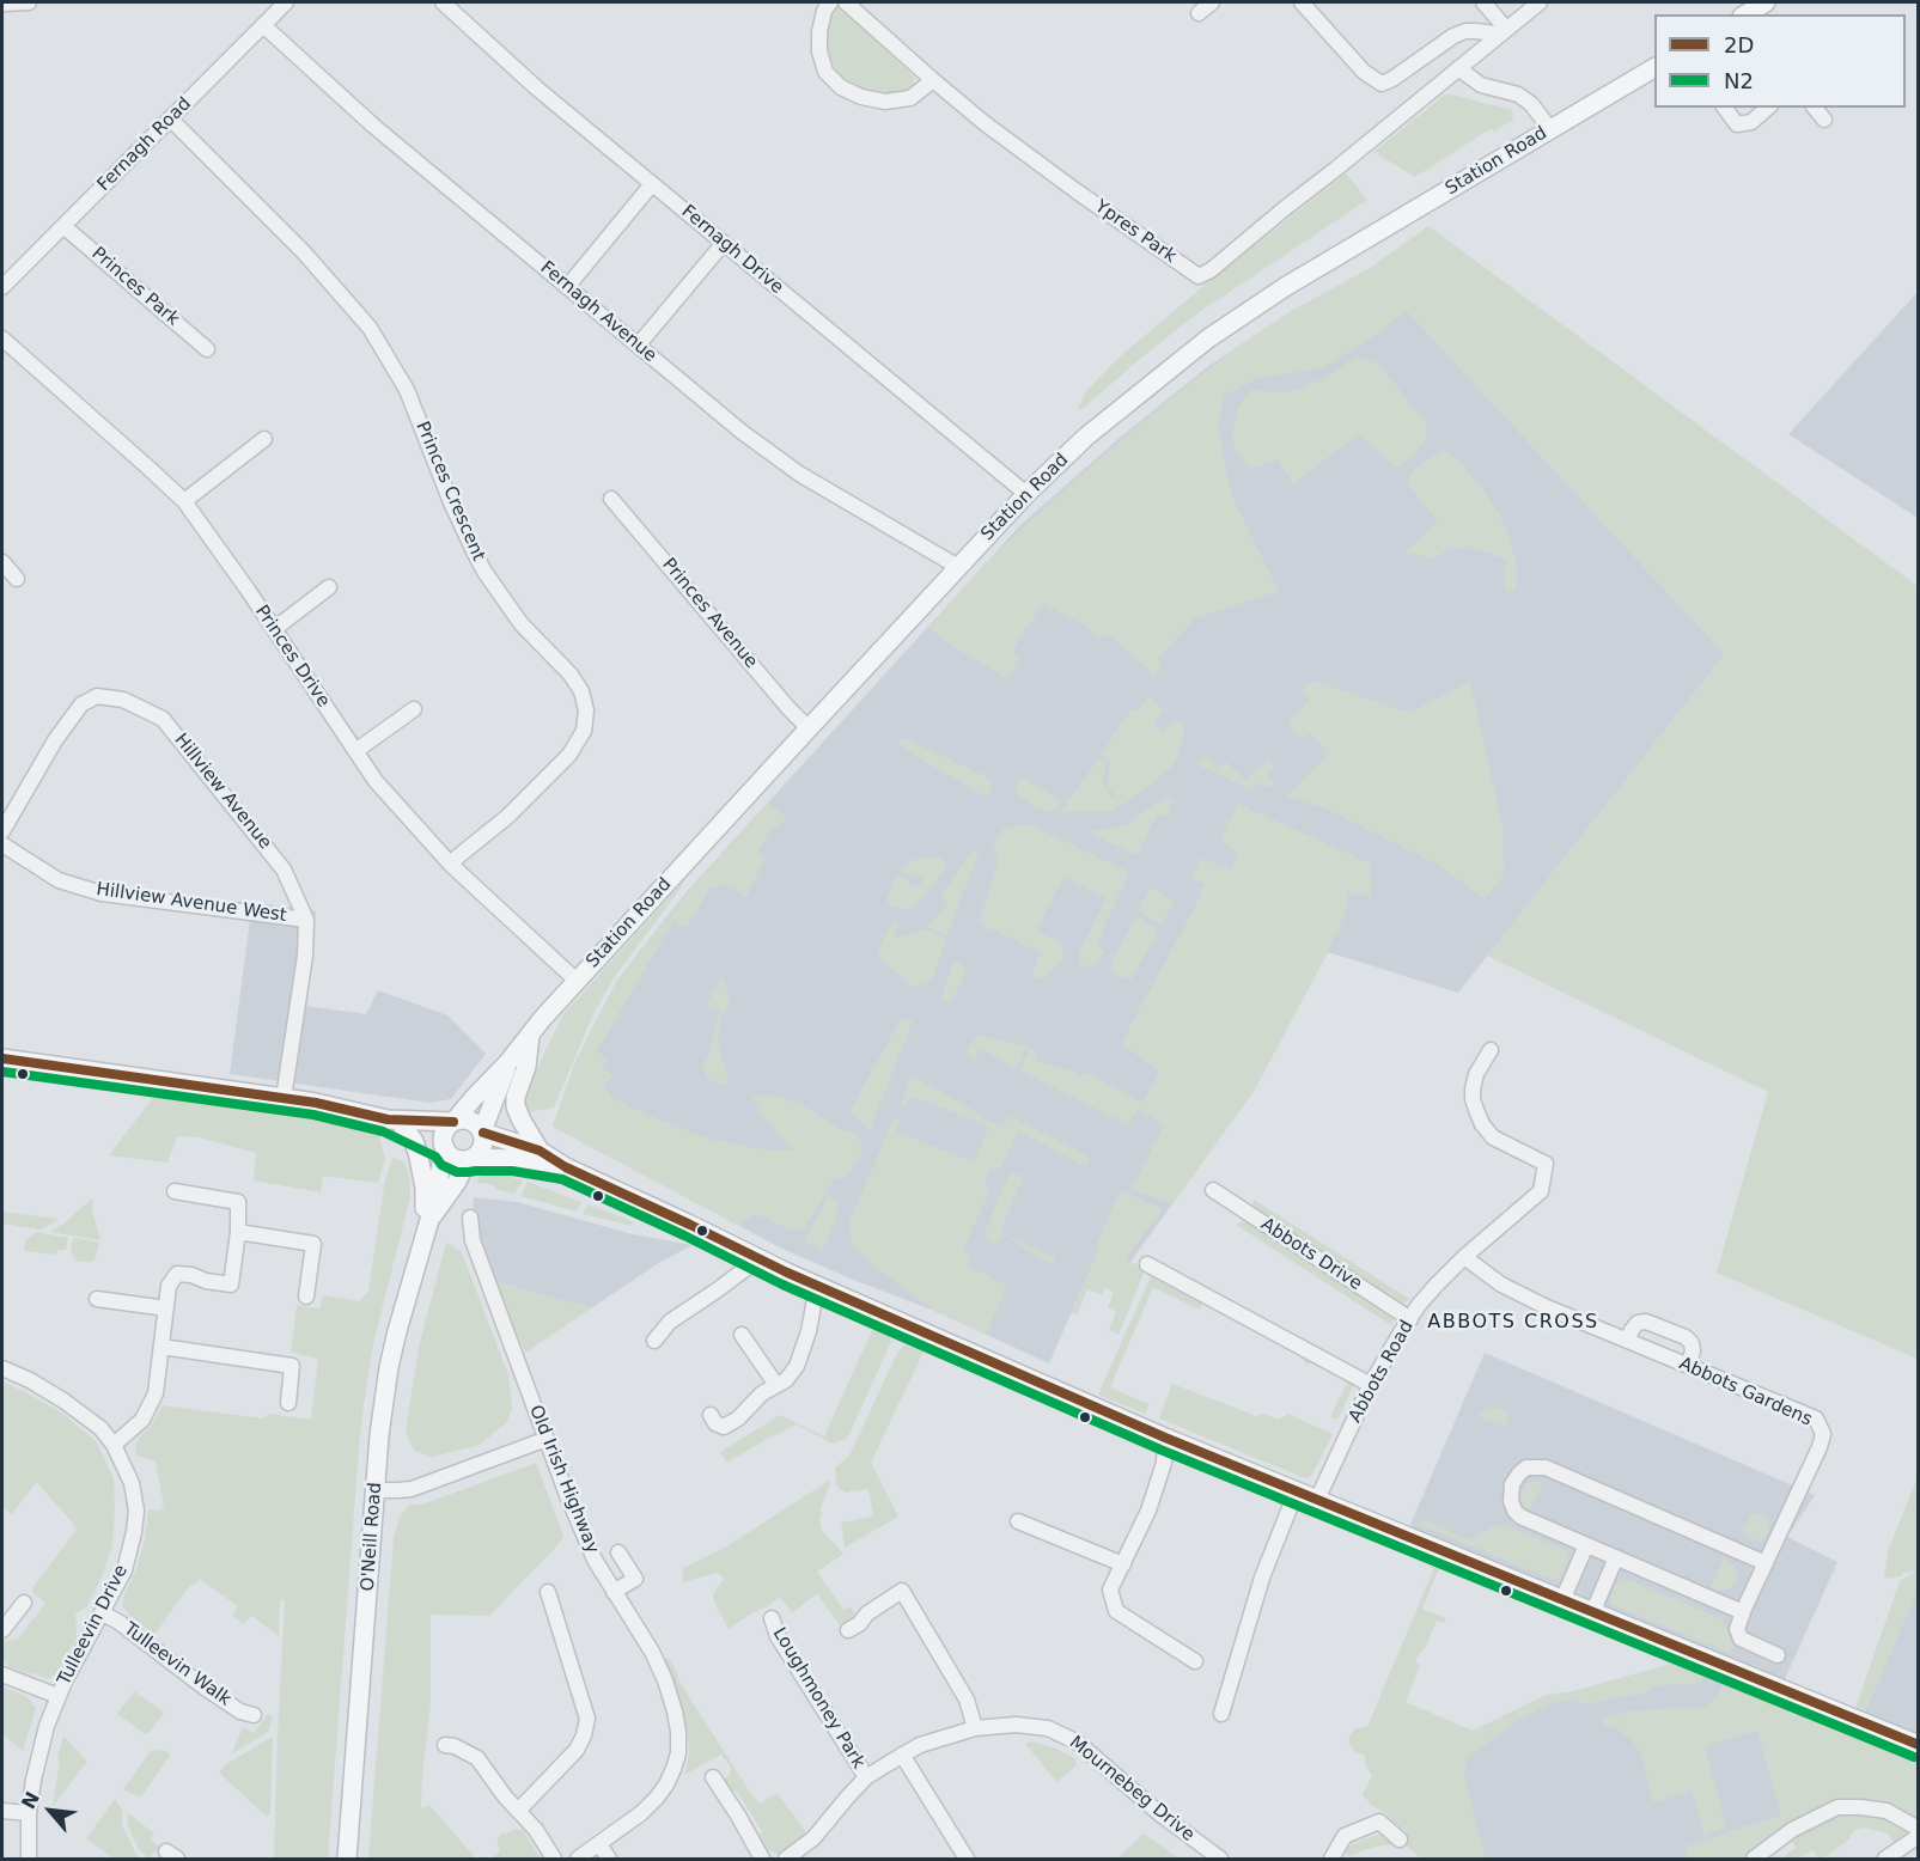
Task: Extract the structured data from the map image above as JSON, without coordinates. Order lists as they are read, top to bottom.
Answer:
{
  "streets": {
    "main road": ["Station Road", "O'Neill Road"],
    "street": [
      "Fernagh Road",
      "Ypres Park",
      "Fernagh Drive",
      "Princes Park",
      "Fernagh Avenue",
      "Princes Crescent",
      "Princes Avenue",
      "Princes Drive",
      "Hillview Avenue",
      "Hillview Avenue West",
      "Abbots Drive",
      "Abbots Road",
      "Abbots Gardens",
      "Old Irish Highway",
      "Tulleevin Drive",
      "Tulleevin Walk",
      "Loughmoney Park",
      "Mournebeg Drive"
    ]
  },
  "crossings": [
    ["Fernagh Road", "Princes Park"],
    ["Fernagh Road", "Fernagh Avenue"],
    ["Fernagh Road", "Princes Crescent"],
    ["Station Road", "Fernagh Drive"],
    ["Station Road", "Fernagh Avenue"],
    ["Station Road", "Princes Avenue"],
    ["Station Road", "Princes Drive"],
    ["Station Road", "O'Neill Road"],
    ["Princes Crescent", "Princes Drive"],
    ["Hillview Avenue", "Hillview Avenue West"],
    ["Abbots Drive", "Abbots Road"],
    ["Abbots Road", "Abbots Gardens"],
    ["Tulleevin Drive", "Tulleevin Walk"],
    ["Loughmoney Park", "Mournebeg Drive"]
  ],
  "districts": ["ABBOTS CROSS"],
  "lines": ["transit line 2D", "transit line N2"],
  "legend": ["2D", "N2"],
  "north": "top left"
}
